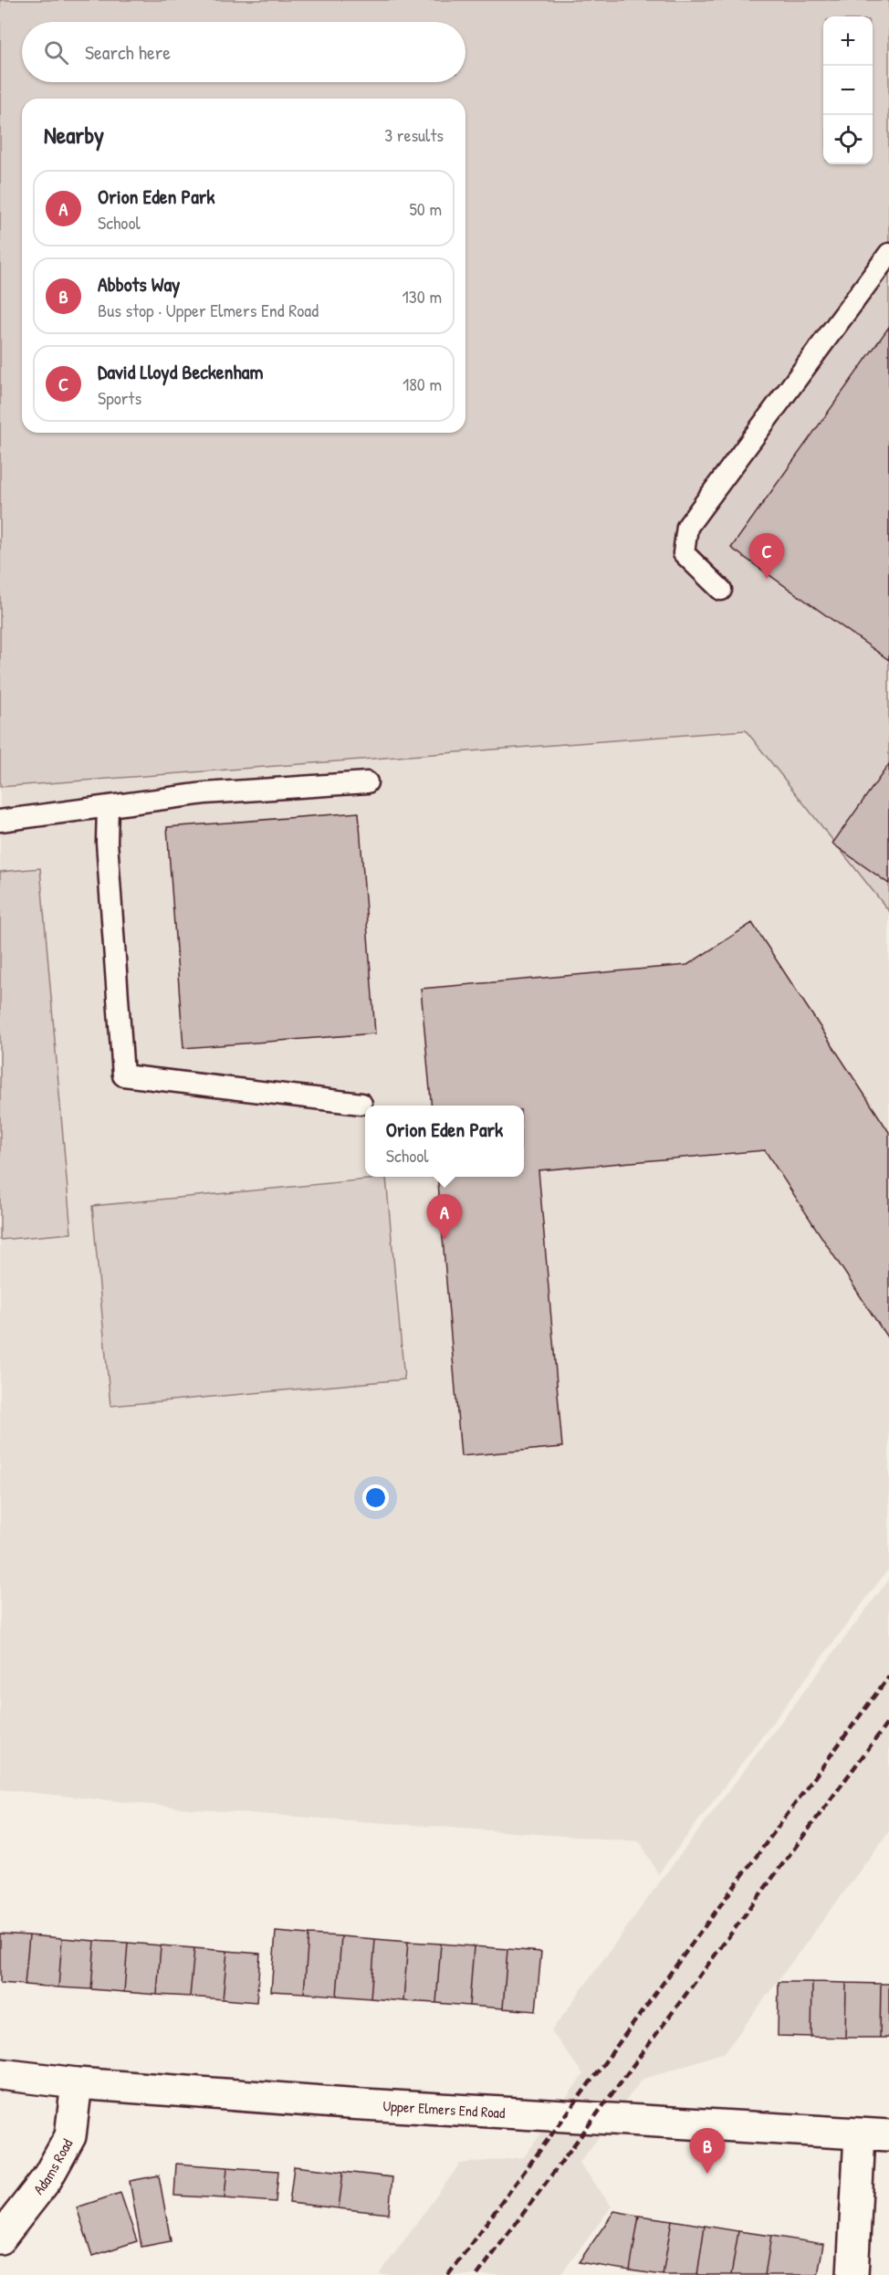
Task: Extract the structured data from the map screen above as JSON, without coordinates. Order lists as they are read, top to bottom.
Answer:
{
  "streets": {
    "main road": ["Upper Elmers End Road", "Adams Road"]
  },
  "crossings": [
    ["Upper Elmers End Road", "Adams Road"]
  ],
  "page": {
    "map_buttons": ["+", "−"],
    "search": "Search here",
    "heading": ["Nearby", "3 results"],
    "list": [
      {
        "mark": "A",
        "name": "Orion Eden Park",
        "note": "School",
        "value": "50 m"
      },
      {
        "mark": "B",
        "name": "Abbots Way",
        "note": "Bus stop · Upper Elmers End Road",
        "value": "130 m"
      },
      {
        "mark": "C",
        "name": "David Lloyd Beckenham",
        "note": "Sports",
        "value": "180 m"
      }
    ],
    "pins": ["C", "A", "B"],
    "popup": ["Orion Eden Park", "School"]
  }
}
